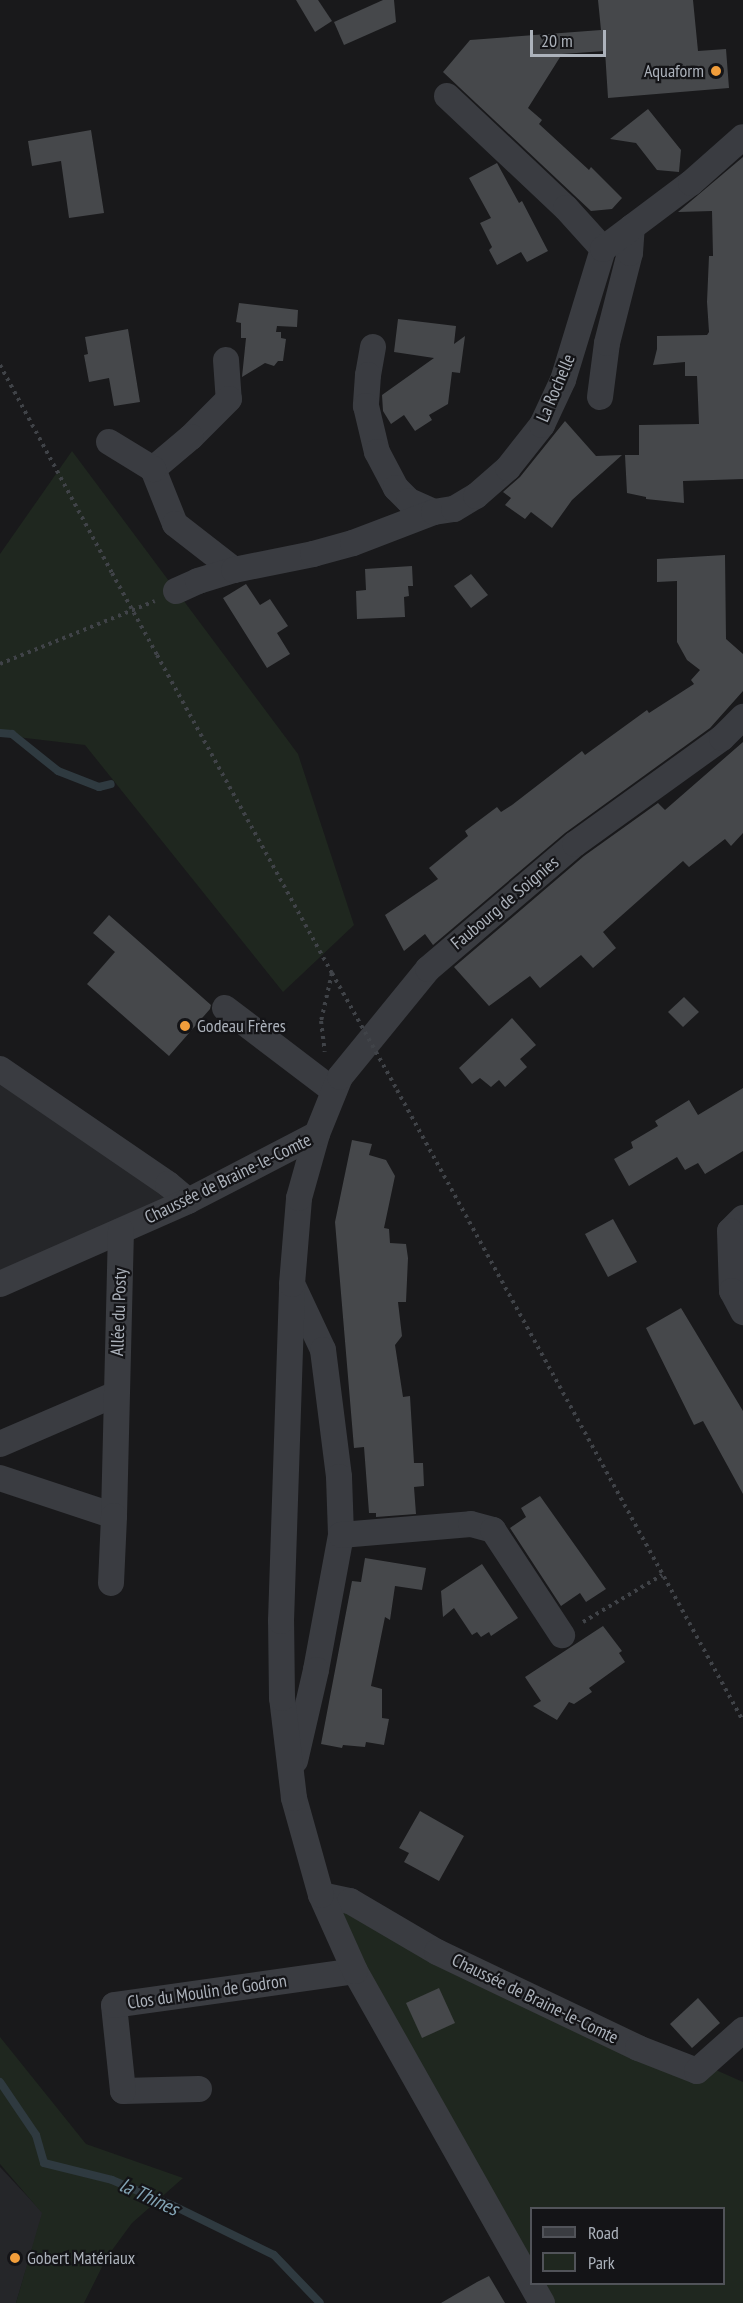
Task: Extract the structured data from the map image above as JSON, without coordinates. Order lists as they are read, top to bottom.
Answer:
{
  "streets": {
    "street": [
      "La Rochelle",
      "Faubourg de Soignies",
      "Chaussée de Braine-le-Comte",
      "Allée du Posty",
      "Clos du Moulin de Godron"
    ]
  },
  "crossings": [
    ["Faubourg de Soignies", "Chaussée de Braine-le-Comte"],
    ["Chaussée de Braine-le-Comte", "Allée du Posty"],
    ["Chaussée de Braine-le-Comte", "Clos du Moulin de Godron"]
  ],
  "water": ["la Thines"],
  "places": ["Aquaform", "Godeau Frères", "Gobert Matériaux"],
  "legend": ["Road", "Park"],
  "scale_bar": "20 m"
}
